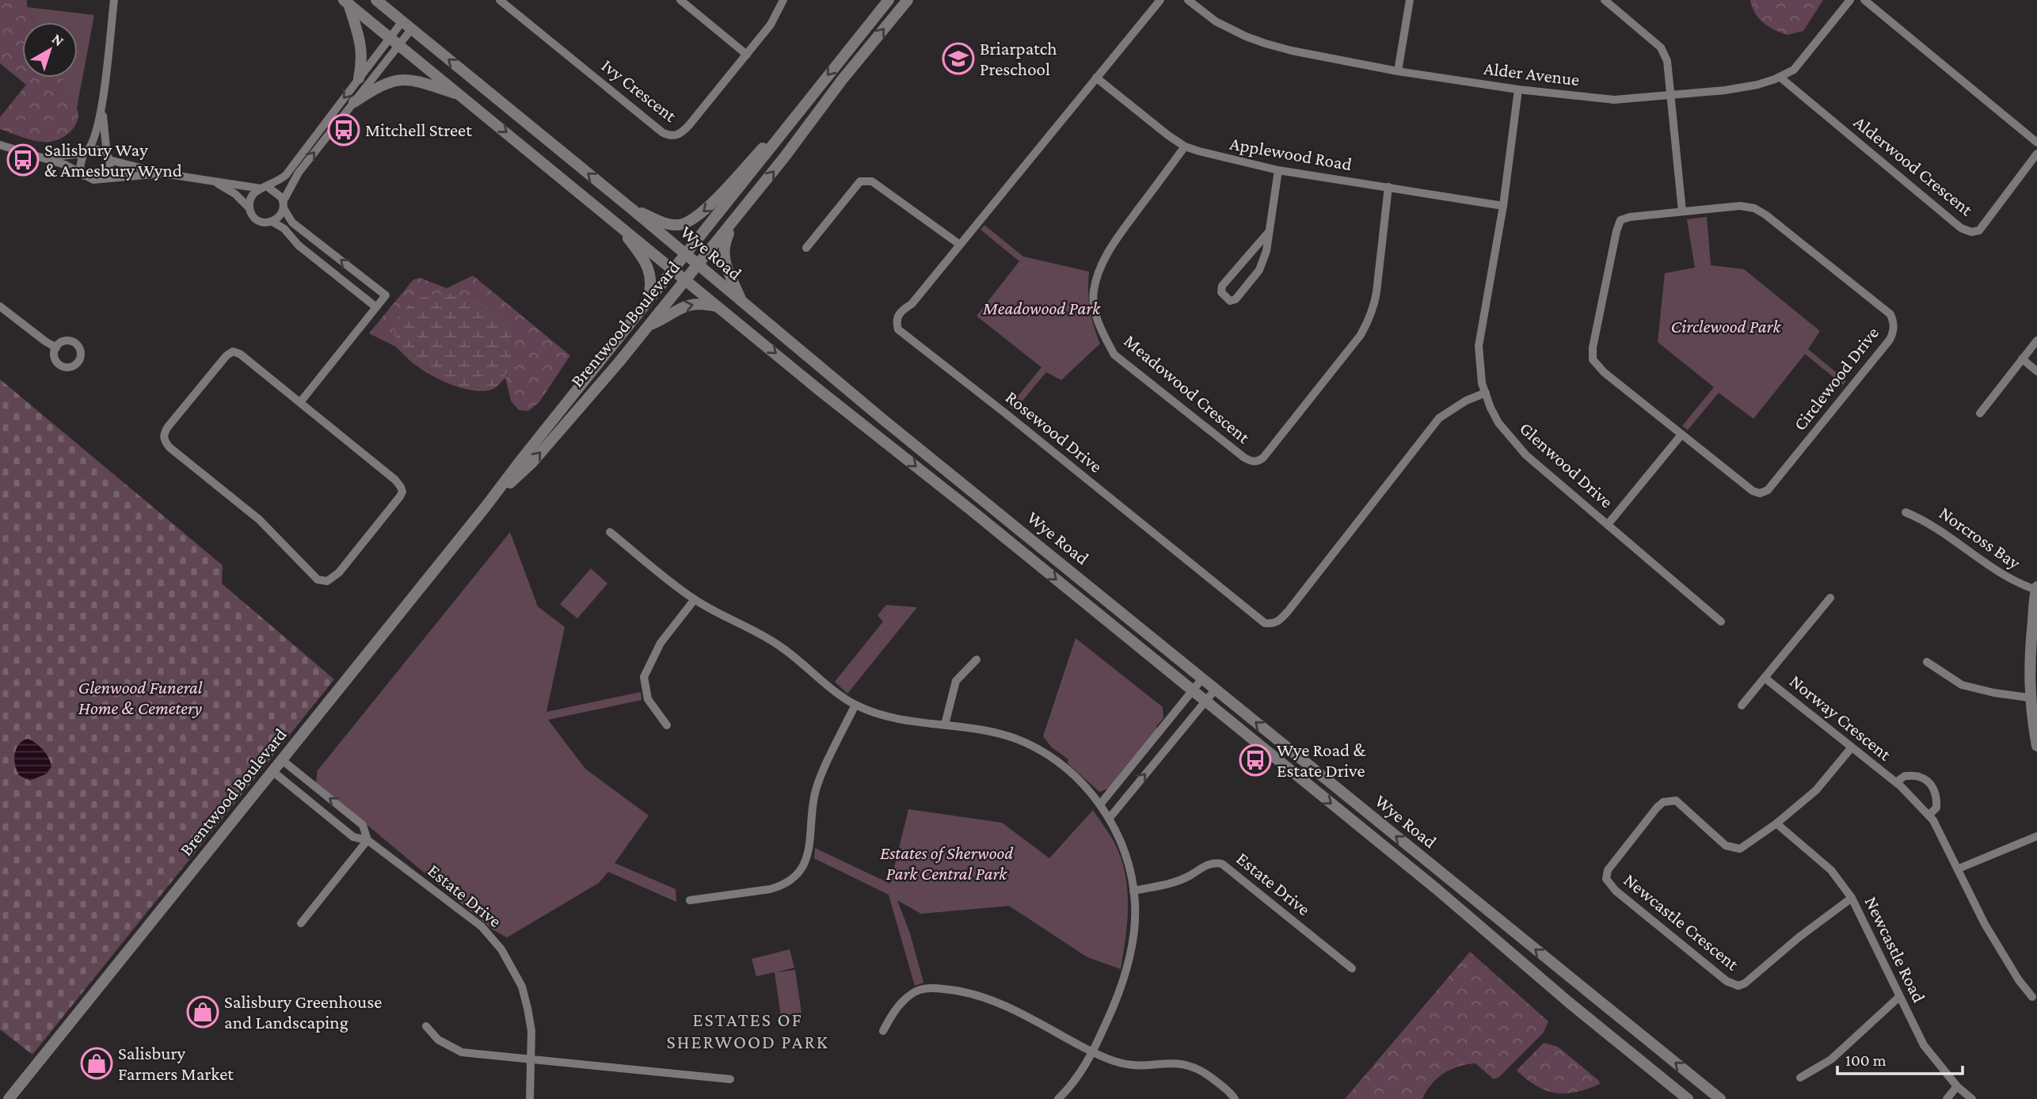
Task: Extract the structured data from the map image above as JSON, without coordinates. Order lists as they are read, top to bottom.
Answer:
{
  "streets": {
    "main road": ["Wye Road", "Brentwood Boulevard"],
    "street": [
      "Alder Avenue",
      "Ivy Crescent",
      "Applewood Road",
      "Alderwood Crescent",
      "Circlewood Drive",
      "Meadowood Crescent",
      "Rosewood Drive",
      "Glenwood Drive",
      "Norcross Bay",
      "Norway Crescent",
      "Estate Drive",
      "Newcastle Crescent",
      "Newcastle Road"
    ]
  },
  "crossings": [
    ["Alder Avenue", "Alderwood Crescent"],
    ["Alder Avenue", "Glenwood Drive"],
    ["Applewood Road", "Meadowood Crescent"],
    ["Applewood Road", "Rosewood Drive"],
    ["Applewood Road", "Glenwood Drive"],
    ["Wye Road", "Brentwood Boulevard"],
    ["Brentwood Boulevard", "Estate Drive"],
    ["Rosewood Drive", "Glenwood Drive"],
    ["Norway Crescent", "Newcastle Crescent"],
    ["Newcastle Crescent", "Newcastle Road"]
  ],
  "districts": ["ESTATES OF SHERWOOD PARK"],
  "parks": [
    "Meadowood Park",
    "Circlewood Park",
    "Glenwood Funeral Home & Cemetery",
    "Estates of Sherwood Park Central Park"
  ],
  "places": {
    "school or university": ["Briarpatch Preschool"],
    "bus stop": ["Mitchell Street", "Salisbury Way & Amesbury Wynd", "Wye Road & Estate Drive"],
    "shop": ["Salisbury Greenhouse and Landscaping", "Salisbury Farmers Market"]
  },
  "scale_bar": "100 m",
  "north": "top right"
}
